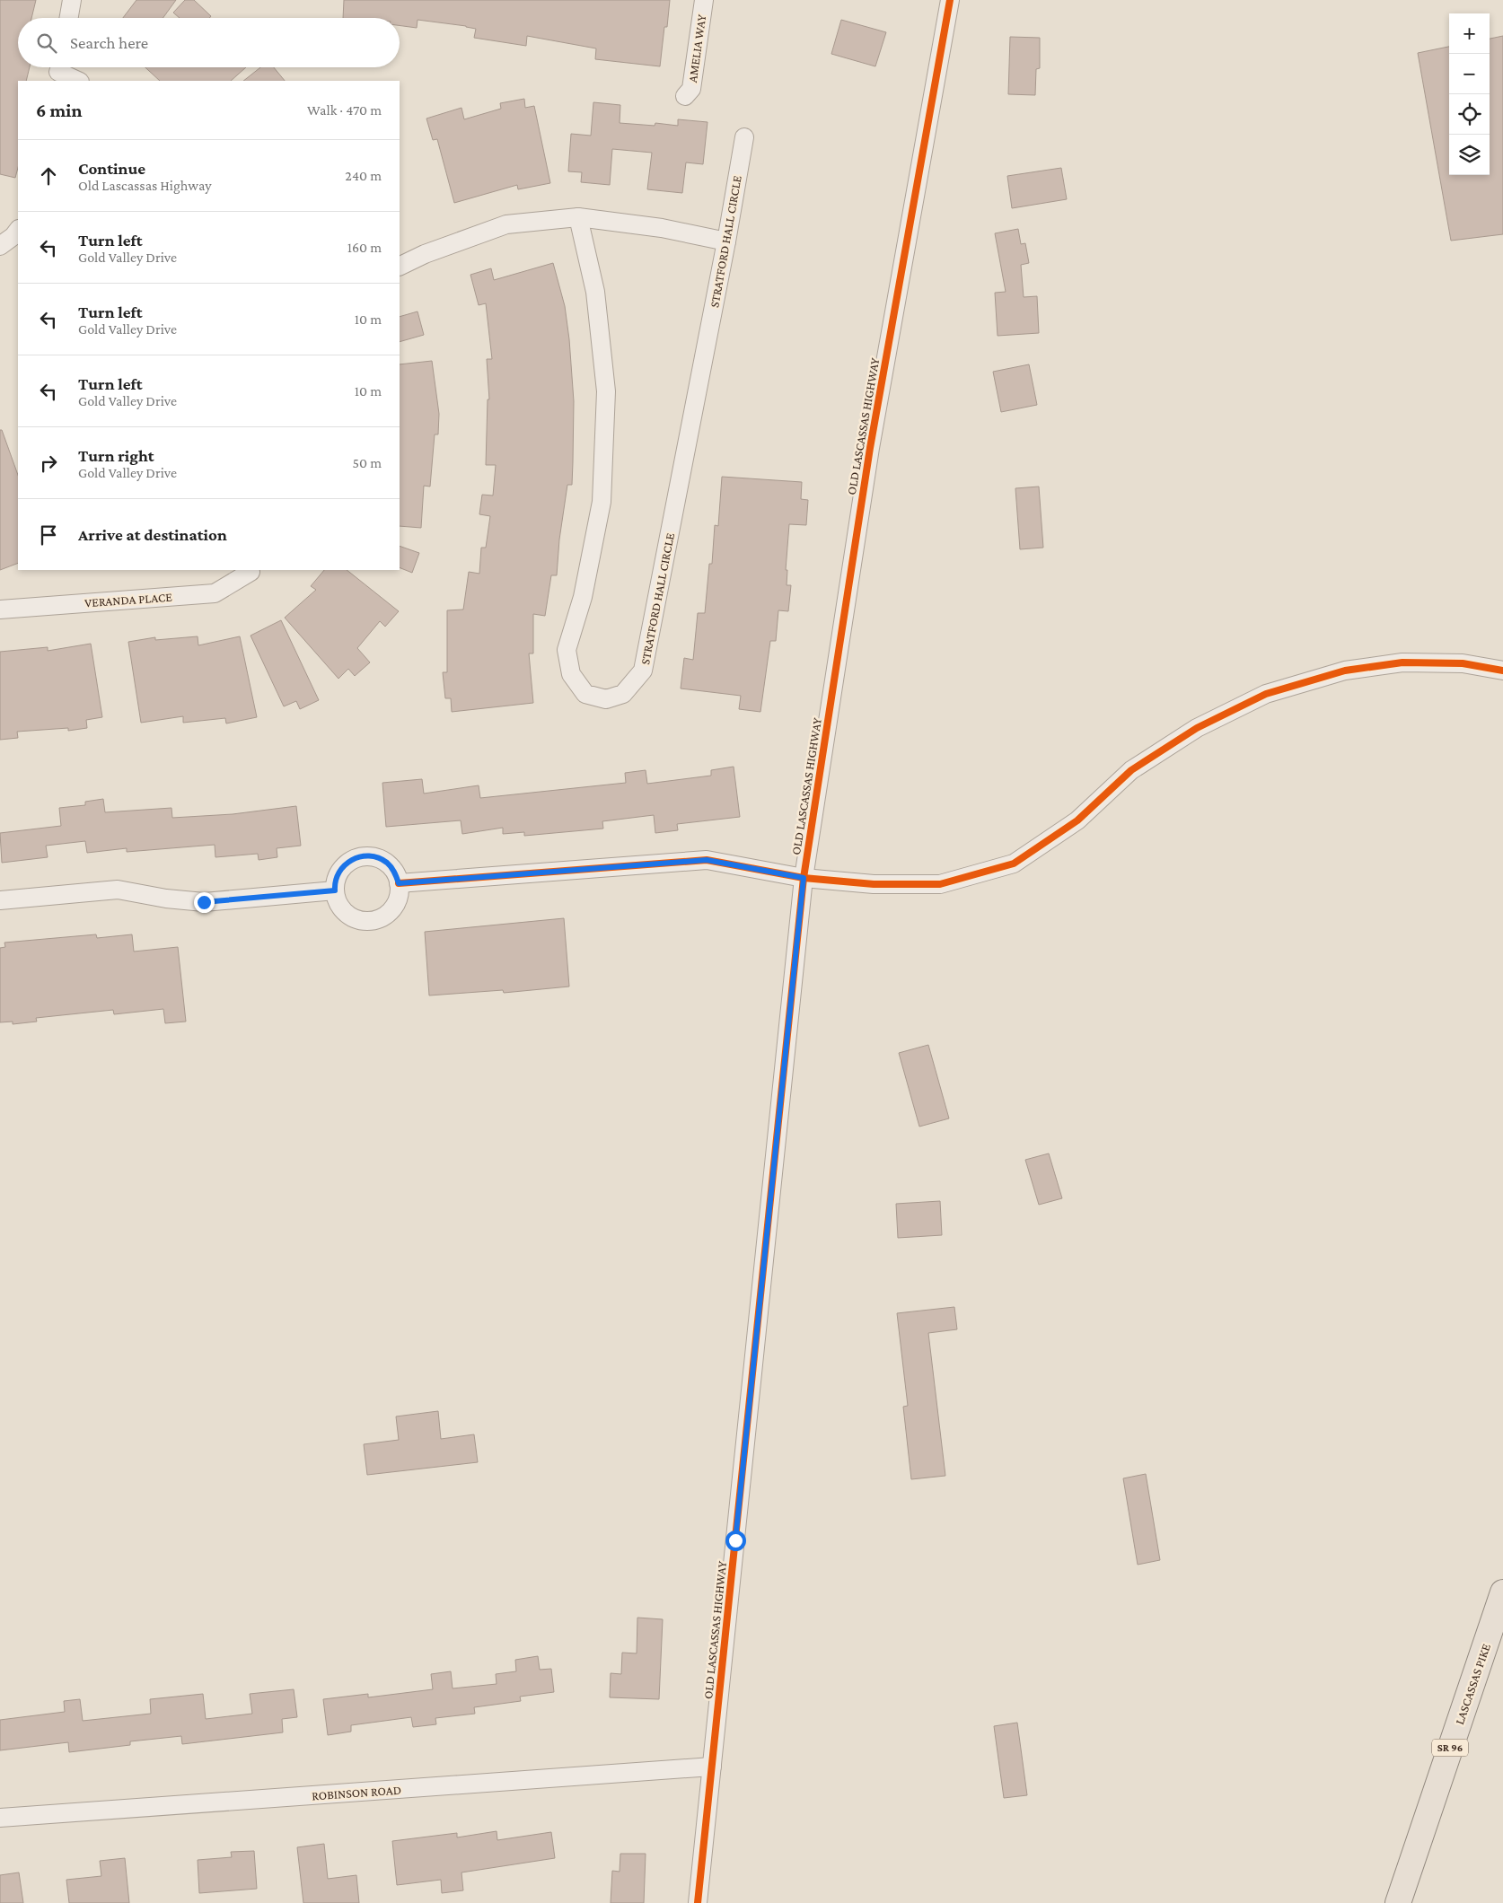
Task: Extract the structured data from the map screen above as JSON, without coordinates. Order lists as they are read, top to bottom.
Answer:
{
  "streets": {
    "main road": ["LASCASSAS PIKE", "SR 96"],
    "street": [
      "AMELIA WAY",
      "STRATFORD HALL CIRCLE",
      "OLD LASCASSAS HIGHWAY",
      "VERANDA PLACE",
      "ROBINSON ROAD"
    ]
  },
  "crossings": [
    ["OLD LASCASSAS HIGHWAY", "ROBINSON ROAD"]
  ],
  "page": {
    "map_buttons": ["+", "−"],
    "search": "Search here",
    "heading": ["6 min", "Walk · 470 m"],
    "list": [
      ["Continue", "Old Lascassas Highway", "240 m"],
      ["Turn left", "Gold Valley Drive", "160 m"],
      ["Turn left", "Gold Valley Drive", "10 m"],
      ["Turn left", "Gold Valley Drive", "10 m"],
      ["Turn right", "Gold Valley Drive", "50 m"],
      "Arrive at destination"
    ]
  }
}
